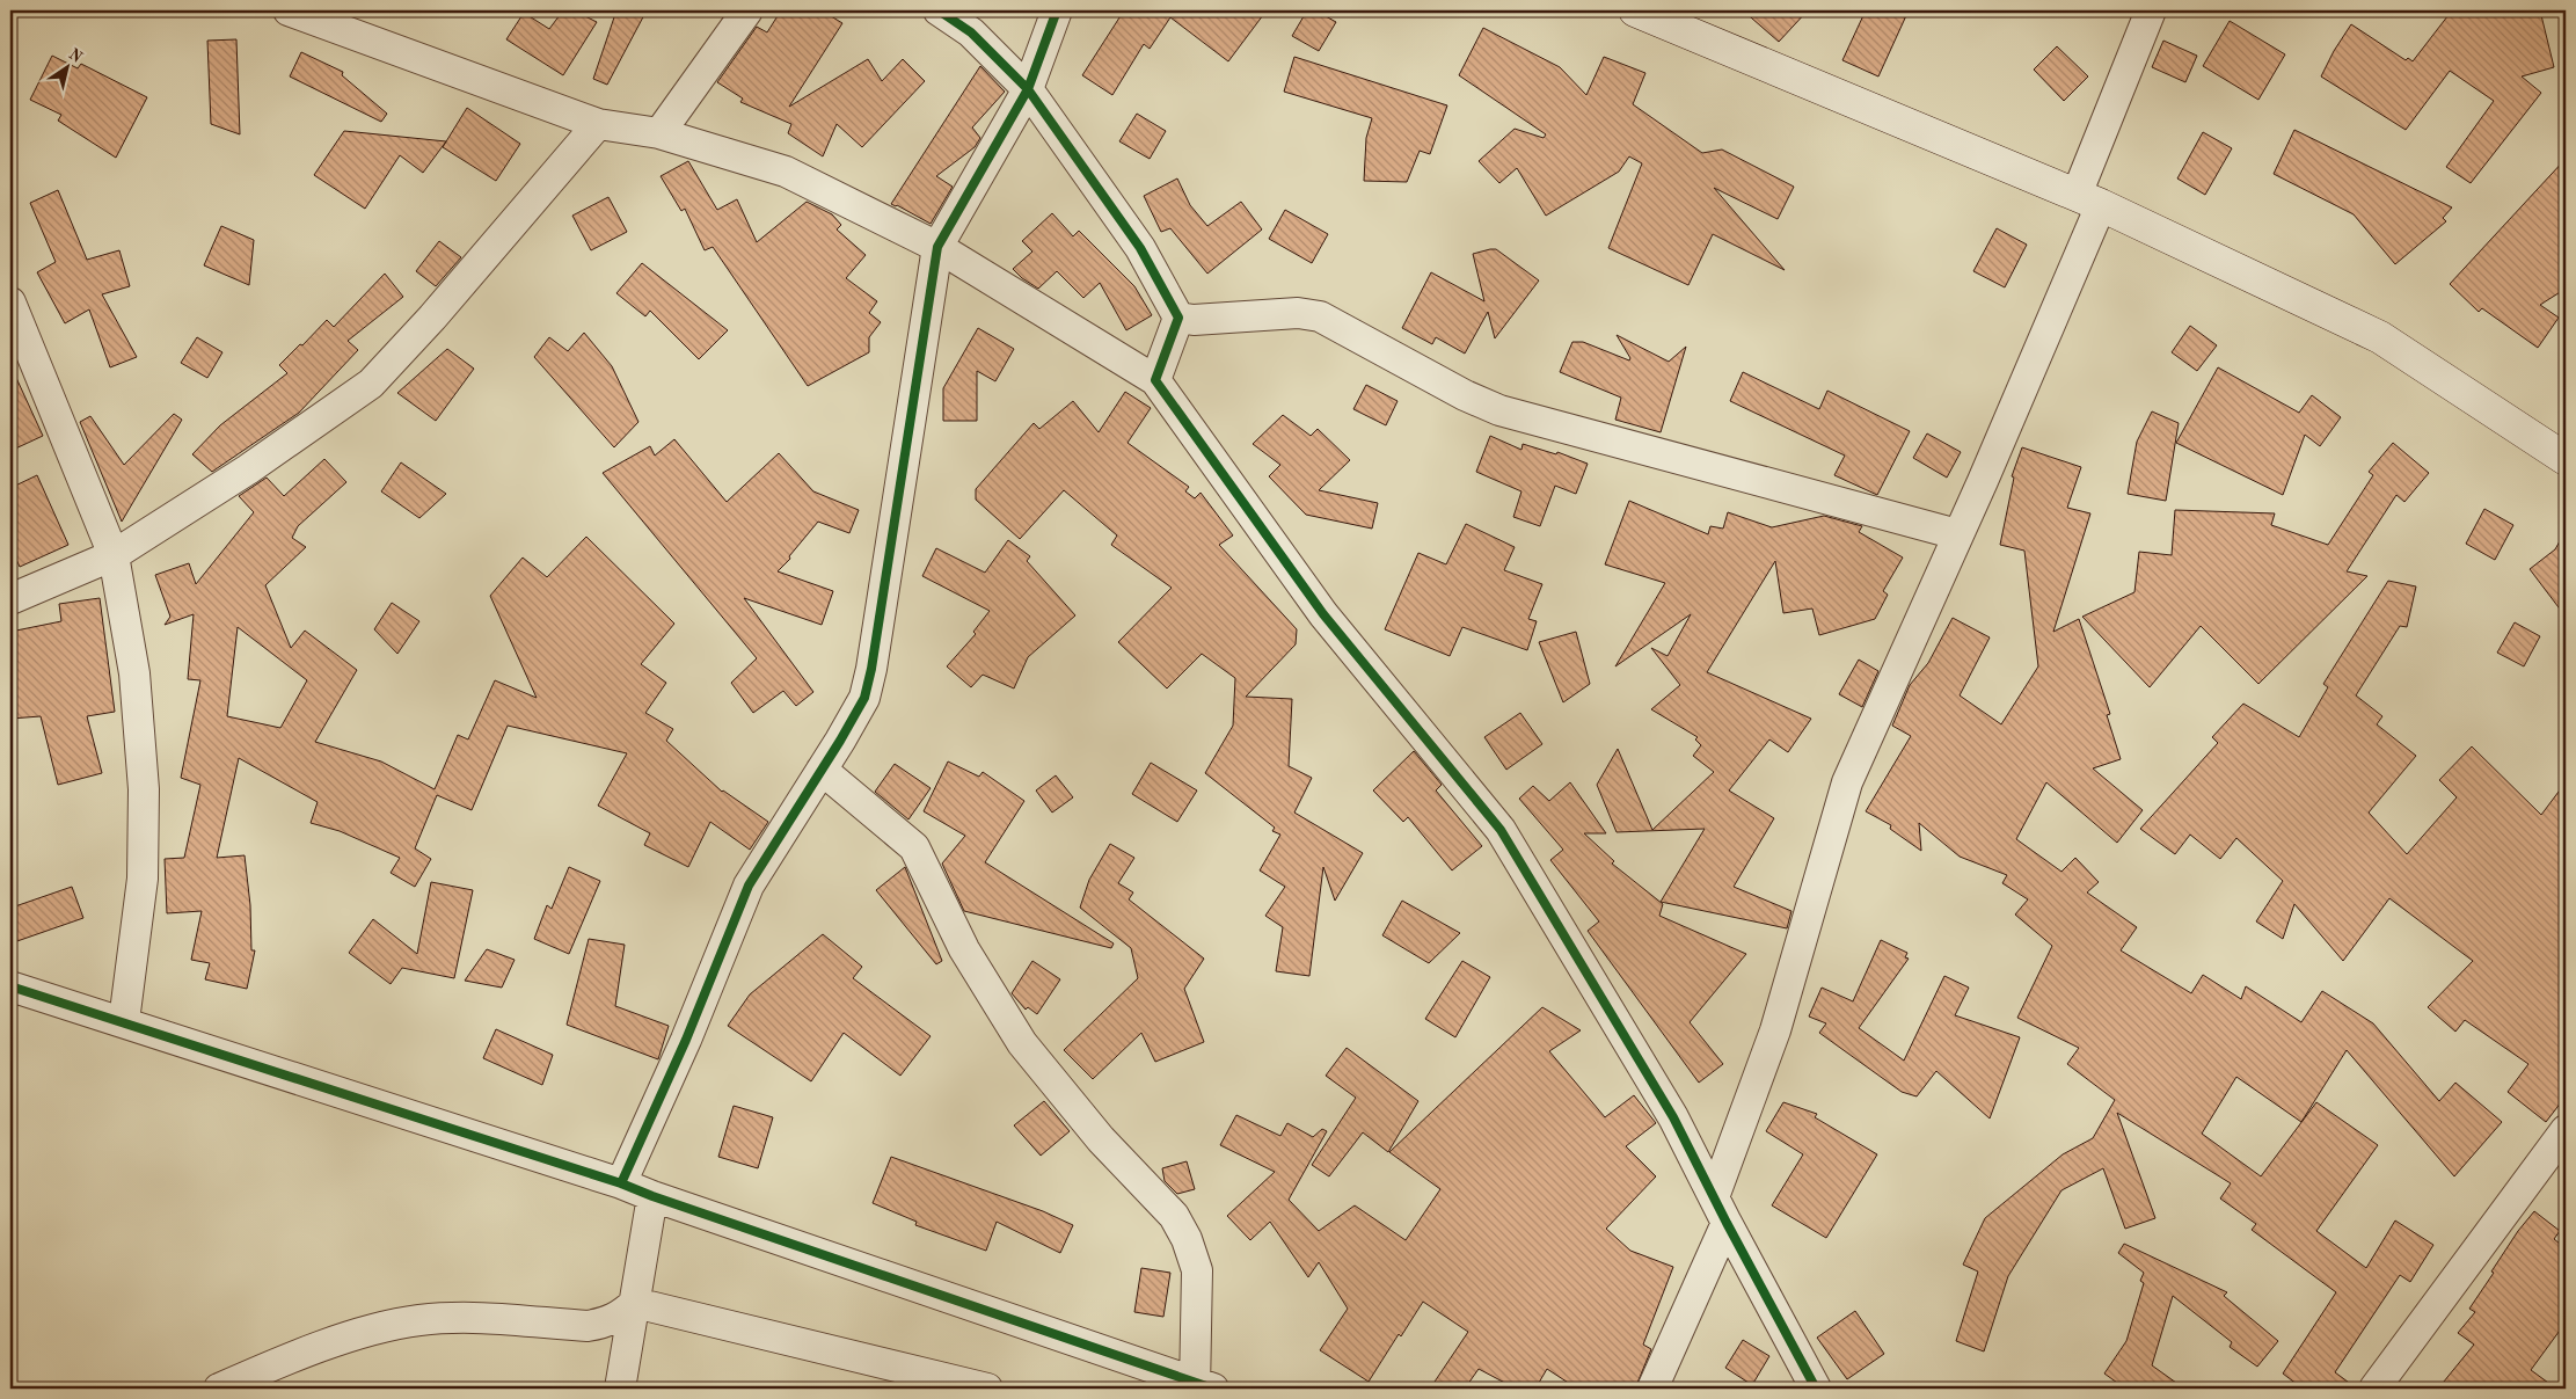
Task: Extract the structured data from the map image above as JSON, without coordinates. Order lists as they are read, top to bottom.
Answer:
{
  "north": "top right"
}
